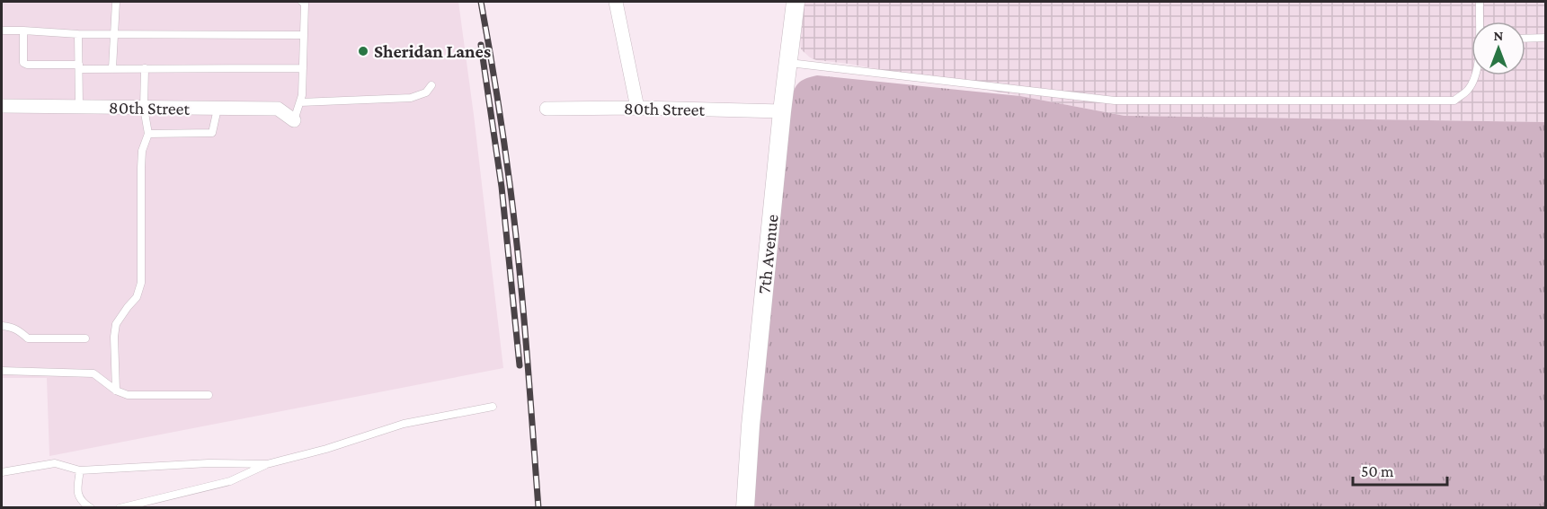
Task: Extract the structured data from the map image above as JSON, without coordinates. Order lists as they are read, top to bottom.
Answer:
{
  "streets": {
    "street": ["80th Street", "7th Avenue"]
  },
  "crossings": [
    ["80th Street", "7th Avenue"]
  ],
  "places": ["Sheridan Lanes"],
  "scale_bar": "50 m",
  "north": "top"
}
